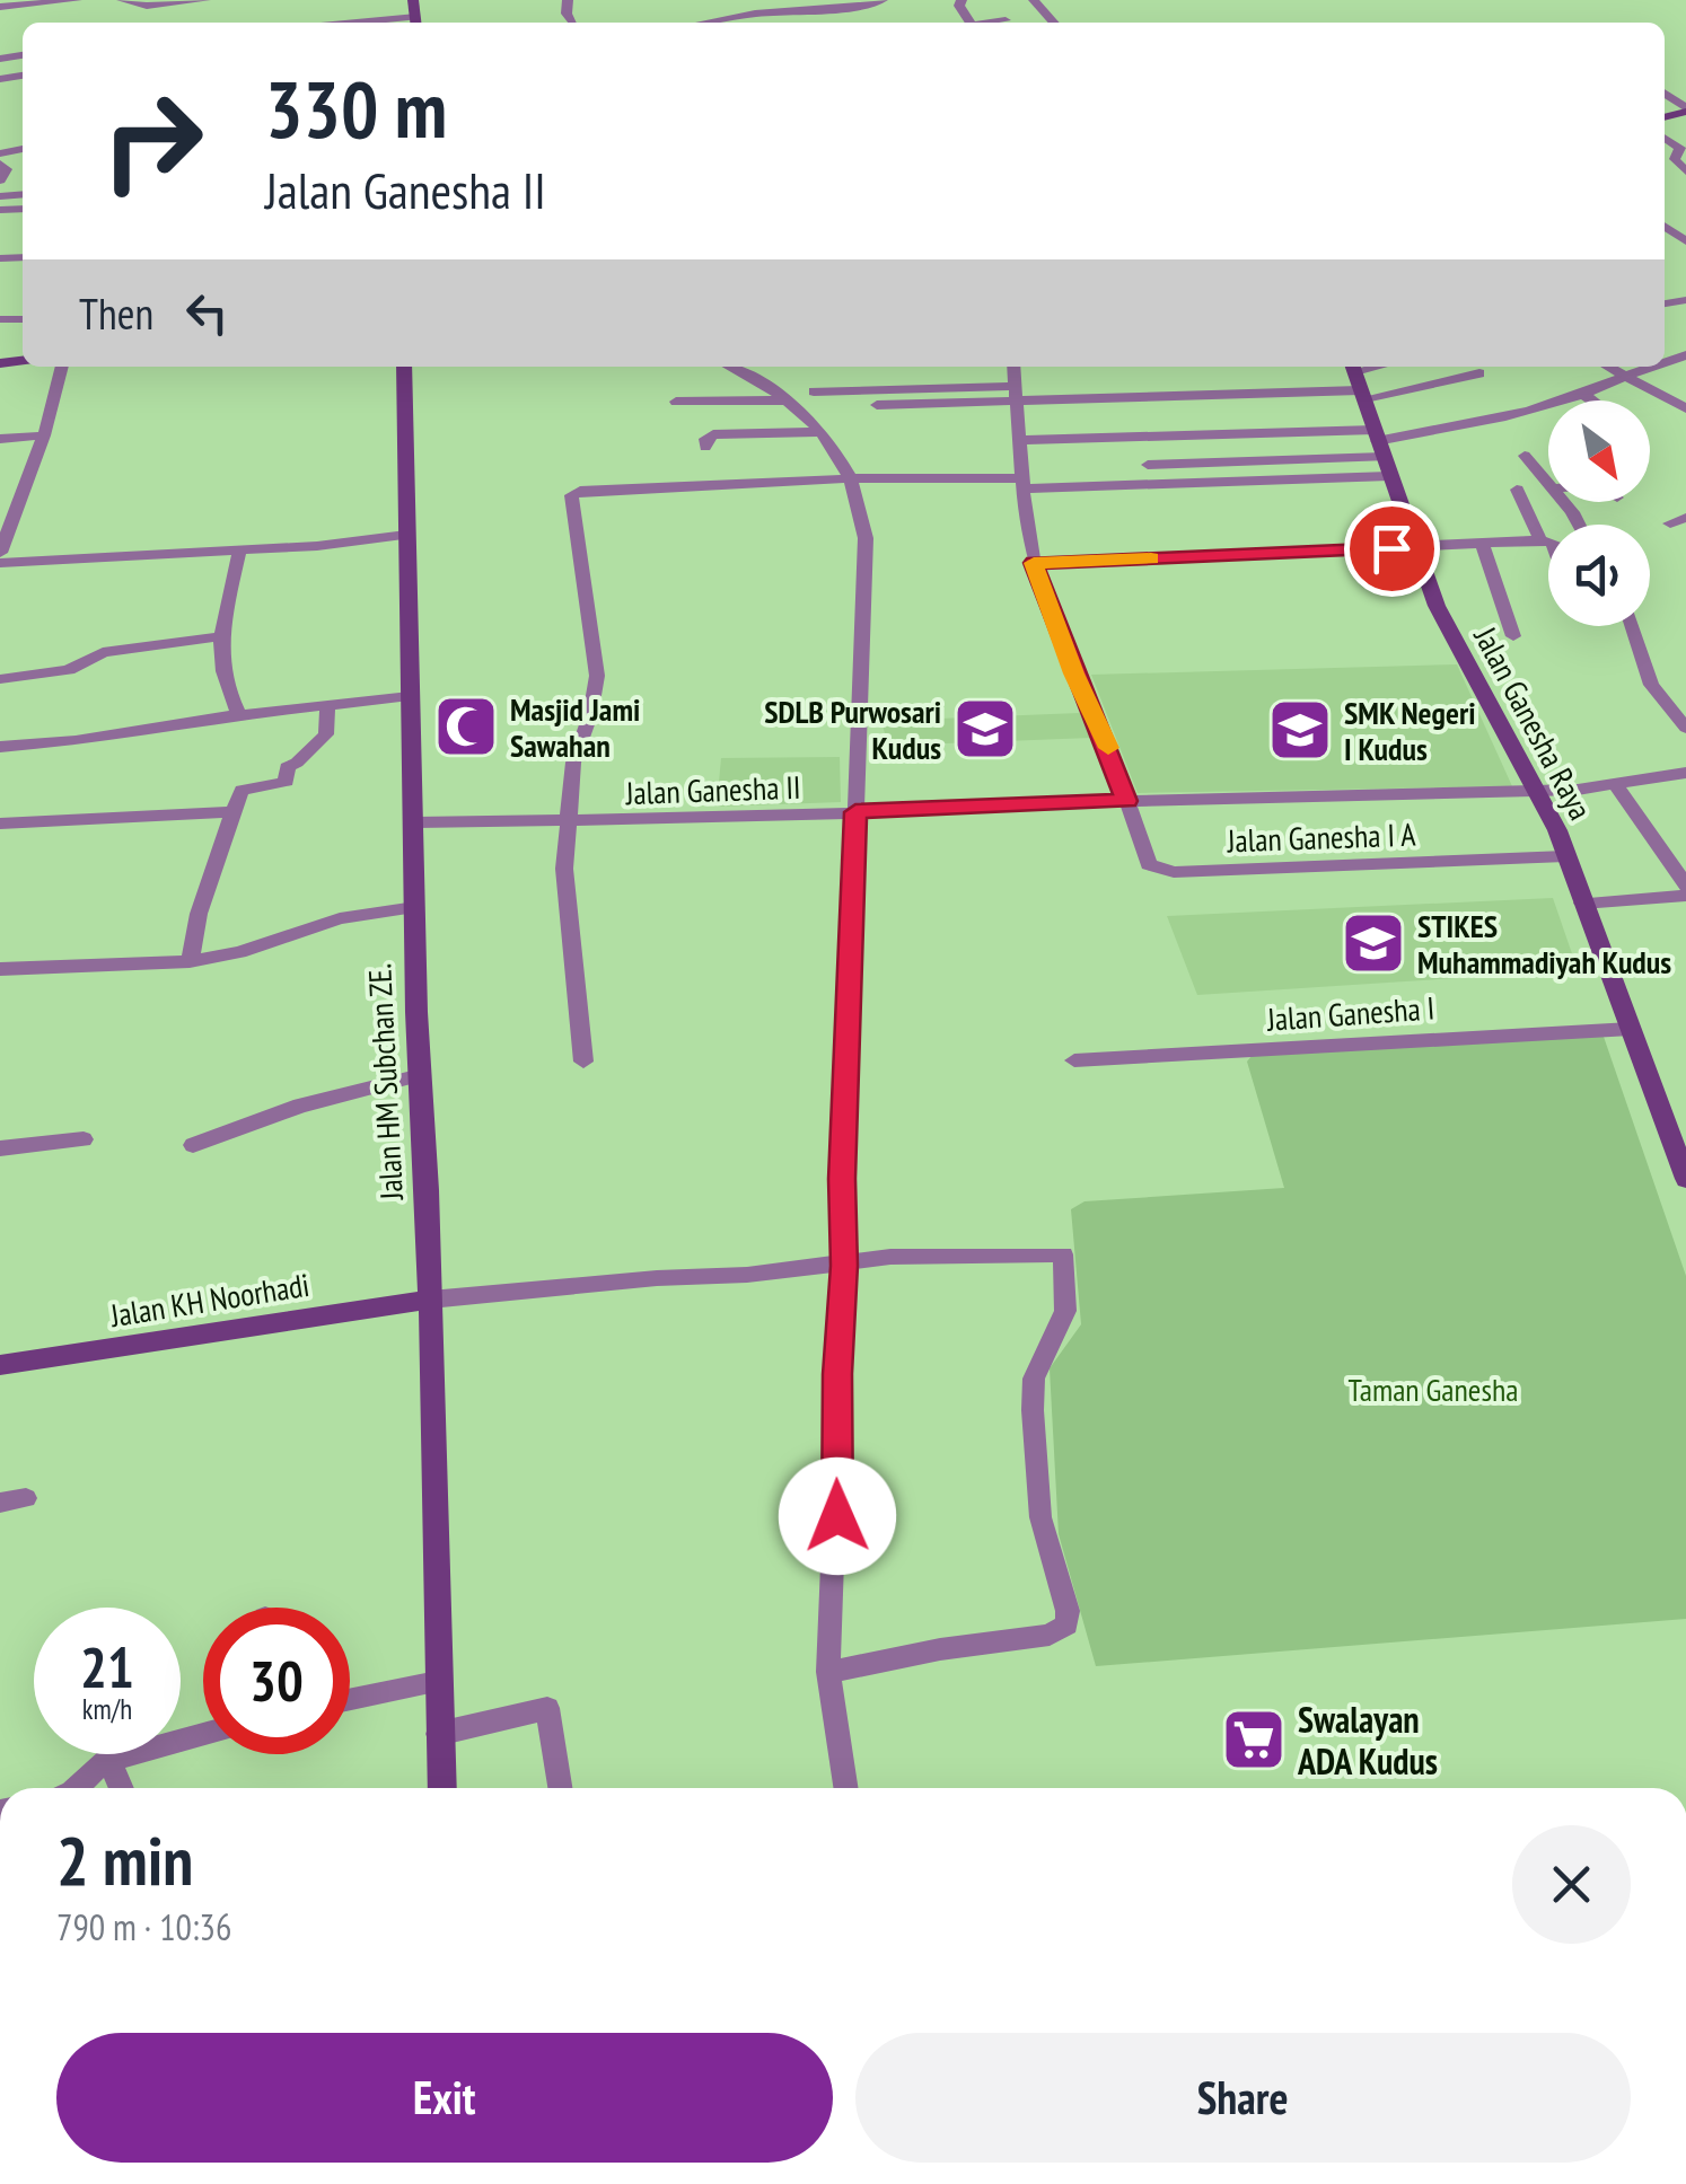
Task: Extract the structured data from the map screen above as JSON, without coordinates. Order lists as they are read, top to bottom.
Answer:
{
  "streets": {
    "main road": ["Jalan Ganesha Raya", "Jalan HM Subchan ZE.", "Jalan KH Noorhadi"],
    "street": ["Jalan Ganesha II", "Jalan Ganesha I A", "Jalan Ganesha I"]
  },
  "crossings": [
    ["Jalan Ganesha Raya", "Jalan Ganesha II"],
    ["Jalan Ganesha Raya", "Jalan Ganesha I A"],
    ["Jalan Ganesha Raya", "Jalan Ganesha I"],
    ["Jalan Ganesha II", "Jalan Ganesha I A"],
    ["Jalan Ganesha II", "Jalan HM Subchan ZE."],
    ["Jalan HM Subchan ZE.", "Jalan KH Noorhadi"]
  ],
  "parks": ["Taman Ganesha"],
  "places": {
    "mosque": ["Masjid Jami Sawahan"],
    "school or university": ["SDLB Purwosari Kudus", "SMK Negeri I Kudus", "STIKES Muhammadiyah Kudus"],
    "supermarket": ["Swalayan ADA Kudus"]
  },
  "north": "bottom right",
  "page": {
    "turn": ["330 m", "Jalan Ganesha II"],
    "then": "Then",
    "speed": "21 km/h",
    "limit": "30",
    "heading": ["2 min", "790 m · 10:36"],
    "buttons": ["Exit", "Share"]
  }
}
